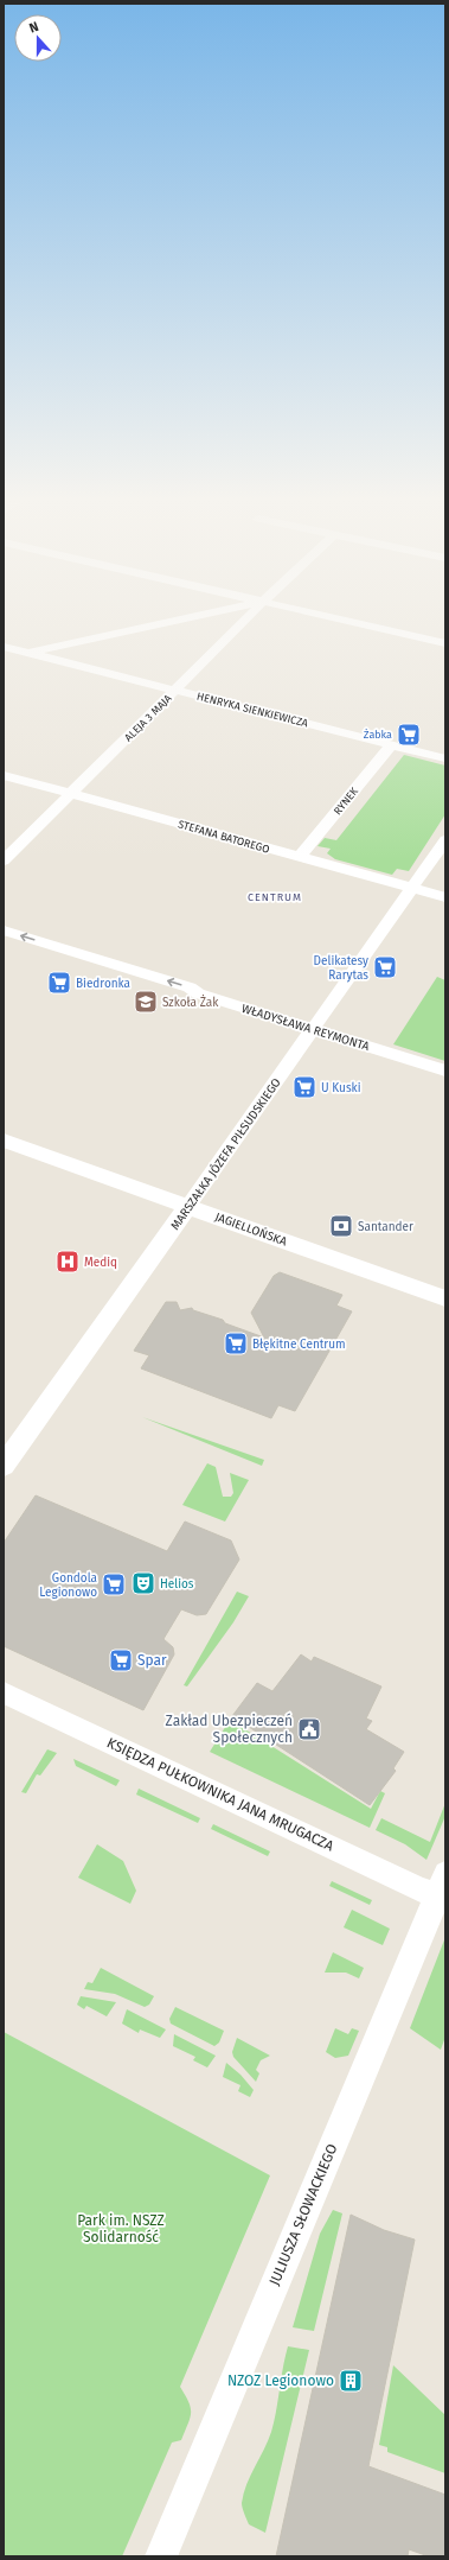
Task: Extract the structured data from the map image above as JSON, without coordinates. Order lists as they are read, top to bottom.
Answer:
{
  "streets": {
    "street": [
      "HENRYKA SIENKIEWICZA",
      "ALEJA 3 MAJA",
      "RYNEK",
      "STEFANA BATOREGO",
      "WŁADYSŁAWA REYMONTA",
      "MARSZAŁKA JÓZEFA PIŁSUDSKIEGO",
      "JAGIELLOŃSKA",
      "KSIĘDZA PUŁKOWNIKA JANA MRUGACZA",
      "JULIUSZA SŁOWACKIEGO"
    ]
  },
  "crossings": [
    ["HENRYKA SIENKIEWICZA", "ALEJA 3 MAJA"],
    ["HENRYKA SIENKIEWICZA", "RYNEK"],
    ["ALEJA 3 MAJA", "STEFANA BATOREGO"],
    ["RYNEK", "STEFANA BATOREGO"],
    ["STEFANA BATOREGO", "MARSZAŁKA JÓZEFA PIŁSUDSKIEGO"],
    ["WŁADYSŁAWA REYMONTA", "MARSZAŁKA JÓZEFA PIŁSUDSKIEGO"],
    ["MARSZAŁKA JÓZEFA PIŁSUDSKIEGO", "JAGIELLOŃSKA"],
    ["KSIĘDZA PUŁKOWNIKA JANA MRUGACZA", "JULIUSZA SŁOWACKIEGO"]
  ],
  "one_way": ["WŁADYSŁAWA REYMONTA"],
  "districts": ["CENTRUM"],
  "parks": ["Park im. NSZZ Solidarność"],
  "places": {
    "supermarket": [
      "Żabka",
      "Delikatesy Rarytas",
      "Biedronka",
      "U Kuski",
      "Błękitne Centrum",
      "Gondola Legionowo",
      "Spar"
    ],
    "school or university": ["Szkoła Żak"],
    "bank": ["Santander"],
    "hospital": ["Mediq"],
    "theatre": ["Helios"],
    "public building": ["Zakład Ubezpieczeń Społecznych"],
    "building": ["NZOZ Legionowo"]
  },
  "north": "top"
}
